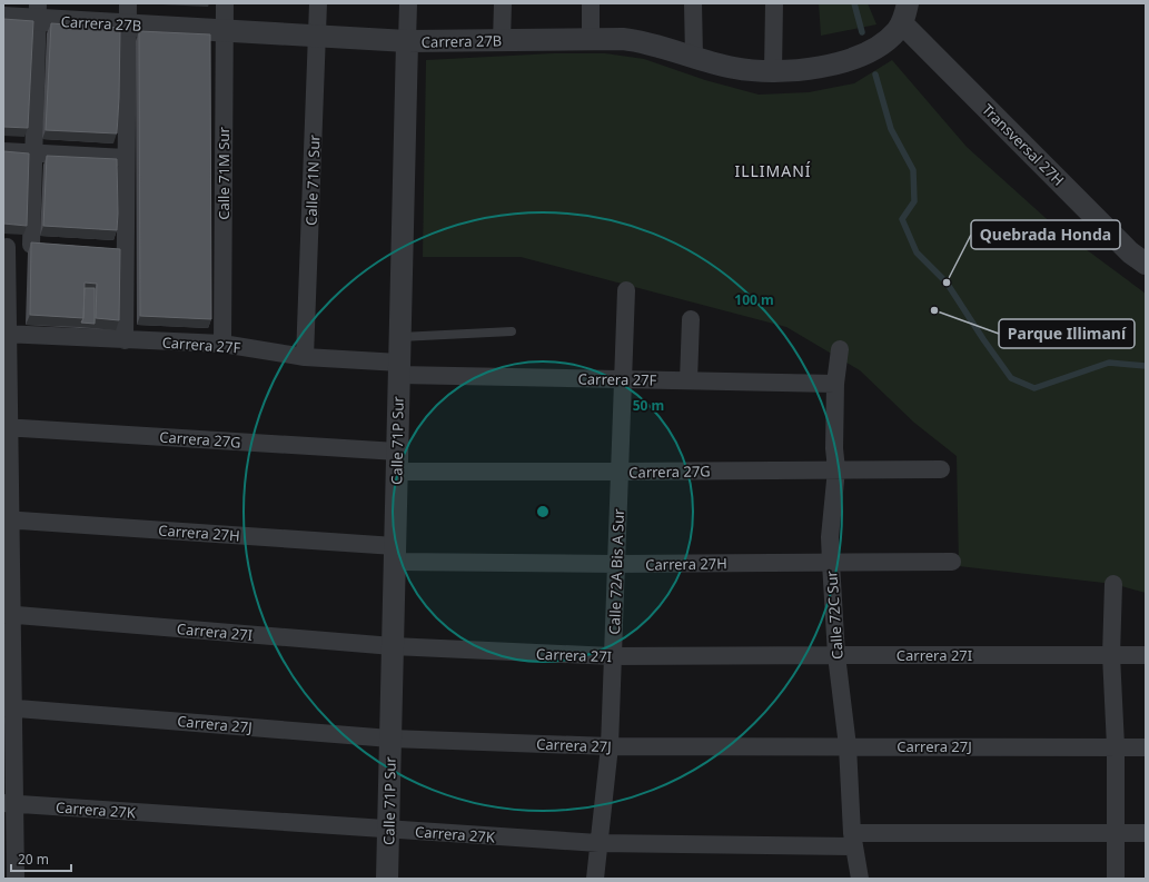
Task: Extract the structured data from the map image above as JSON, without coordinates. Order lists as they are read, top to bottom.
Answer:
{
  "streets": {
    "street": [
      "Carrera 27B",
      "Transversal 27H",
      "Calle 71M Sur",
      "Calle 71N Sur",
      "Carrera 27F",
      "Carrera 27G",
      "Calle 71P Sur",
      "Carrera 27H",
      "Calle 72A Bis A Sur",
      "Calle 72C Sur",
      "Carrera 27I",
      "Carrera 27J",
      "Carrera 27K"
    ]
  },
  "crossings": [
    ["Carrera 27B", "Transversal 27H"],
    ["Carrera 27B", "Calle 71M Sur"],
    ["Carrera 27B", "Calle 71N Sur"],
    ["Carrera 27B", "Calle 71P Sur"],
    ["Calle 71M Sur", "Carrera 27F"],
    ["Calle 71N Sur", "Carrera 27F"],
    ["Carrera 27F", "Calle 71P Sur"],
    ["Carrera 27F", "Calle 72A Bis A Sur"],
    ["Carrera 27F", "Calle 72C Sur"],
    ["Carrera 27G", "Calle 71P Sur"],
    ["Carrera 27G", "Calle 72A Bis A Sur"],
    ["Carrera 27G", "Calle 72C Sur"],
    ["Calle 71P Sur", "Carrera 27H"],
    ["Calle 71P Sur", "Carrera 27I"],
    ["Calle 71P Sur", "Carrera 27J"],
    ["Calle 71P Sur", "Carrera 27K"],
    ["Carrera 27H", "Calle 72A Bis A Sur"],
    ["Carrera 27H", "Calle 72C Sur"],
    ["Calle 72A Bis A Sur", "Carrera 27I"],
    ["Calle 72A Bis A Sur", "Carrera 27J"],
    ["Calle 72A Bis A Sur", "Carrera 27K"],
    ["Calle 72C Sur", "Carrera 27I"],
    ["Calle 72C Sur", "Carrera 27J"],
    ["Calle 72C Sur", "Carrera 27K"]
  ],
  "districts": ["ILLIMANÍ"],
  "places": ["Quebrada Honda", "Parque Illimaní"],
  "scale_bar": "20 m",
  "rings": ["100 m", "50 m"]
}
